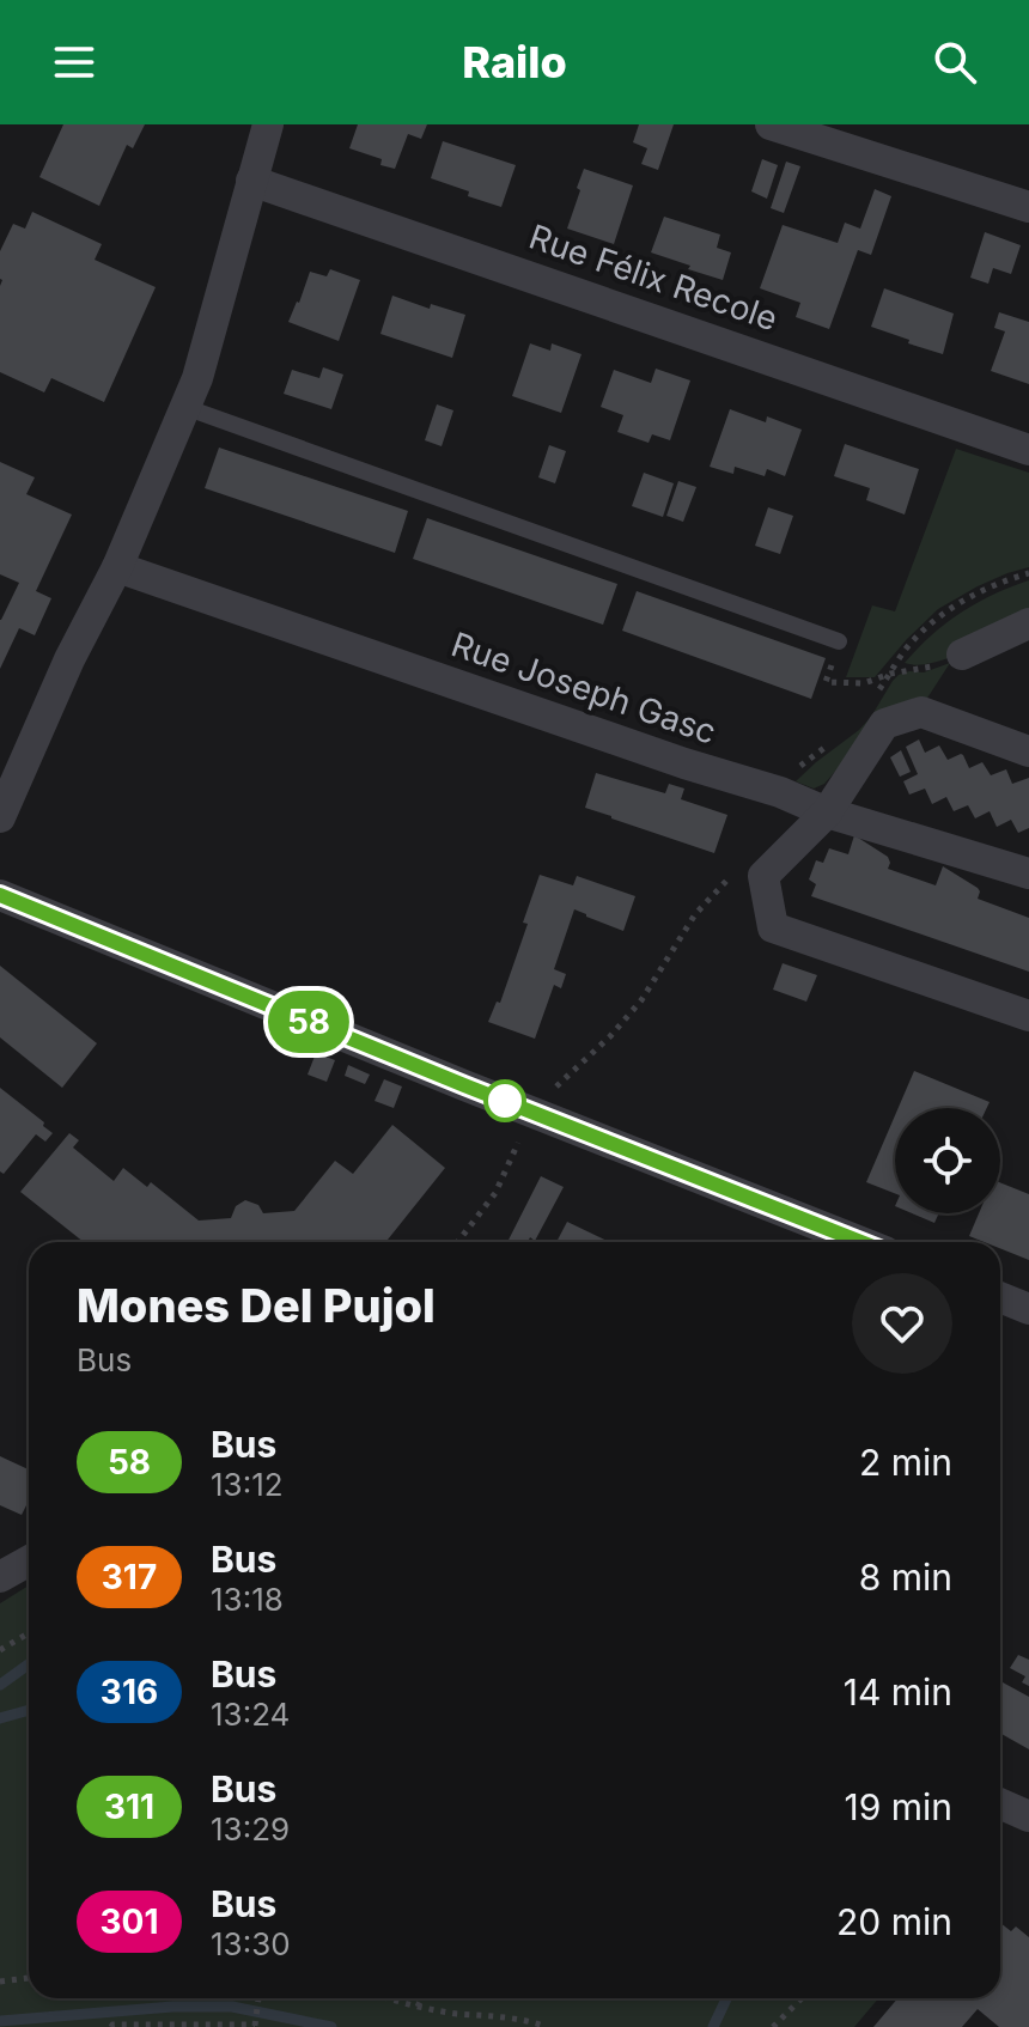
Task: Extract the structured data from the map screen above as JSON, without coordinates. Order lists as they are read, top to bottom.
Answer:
{
  "streets": {
    "street": ["Rue Félix Recole", "Rue Joseph Gasc"]
  },
  "lines": ["bus line 58"],
  "page": {
    "header": "Railo",
    "on_map": "58",
    "heading": ["Mones Del Pujol", "Bus"],
    "list": [
      {
        "mark": "58",
        "name": "Bus",
        "note": "13:12",
        "value": "2 min"
      },
      {
        "mark": "317",
        "name": "Bus",
        "note": "13:18",
        "value": "8 min"
      },
      {
        "mark": "316",
        "name": "Bus",
        "note": "13:24",
        "value": "14 min"
      },
      {
        "mark": "311",
        "name": "Bus",
        "note": "13:29",
        "value": "19 min"
      },
      {
        "mark": "301",
        "name": "Bus",
        "note": "13:30",
        "value": "20 min"
      }
    ]
  }
}
